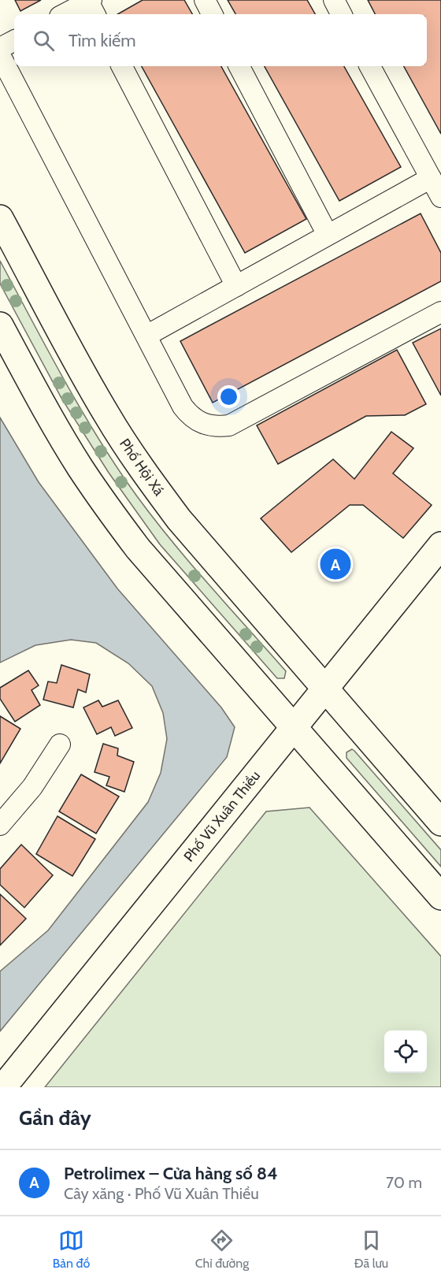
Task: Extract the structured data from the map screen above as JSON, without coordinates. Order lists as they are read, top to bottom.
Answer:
{
  "streets": {
    "main road": ["Phố Hội Xá", "Phố Vũ Xuân Thiều"]
  },
  "crossings": [
    ["Phố Hội Xá", "Phố Vũ Xuân Thiều"]
  ],
  "page": {
    "search": "Tìm kiếm",
    "pins": "A",
    "heading": "Gần đây",
    "list": [
      {
        "mark": "A",
        "name": "Petrolimex – Cửa hàng số 84",
        "note": "Cây xăng · Phố Vũ Xuân Thiều",
        "value": "70 m"
      }
    ],
    "nav": ["Bản đồ", "Chỉ đường", "Đã lưu"]
  }
}
